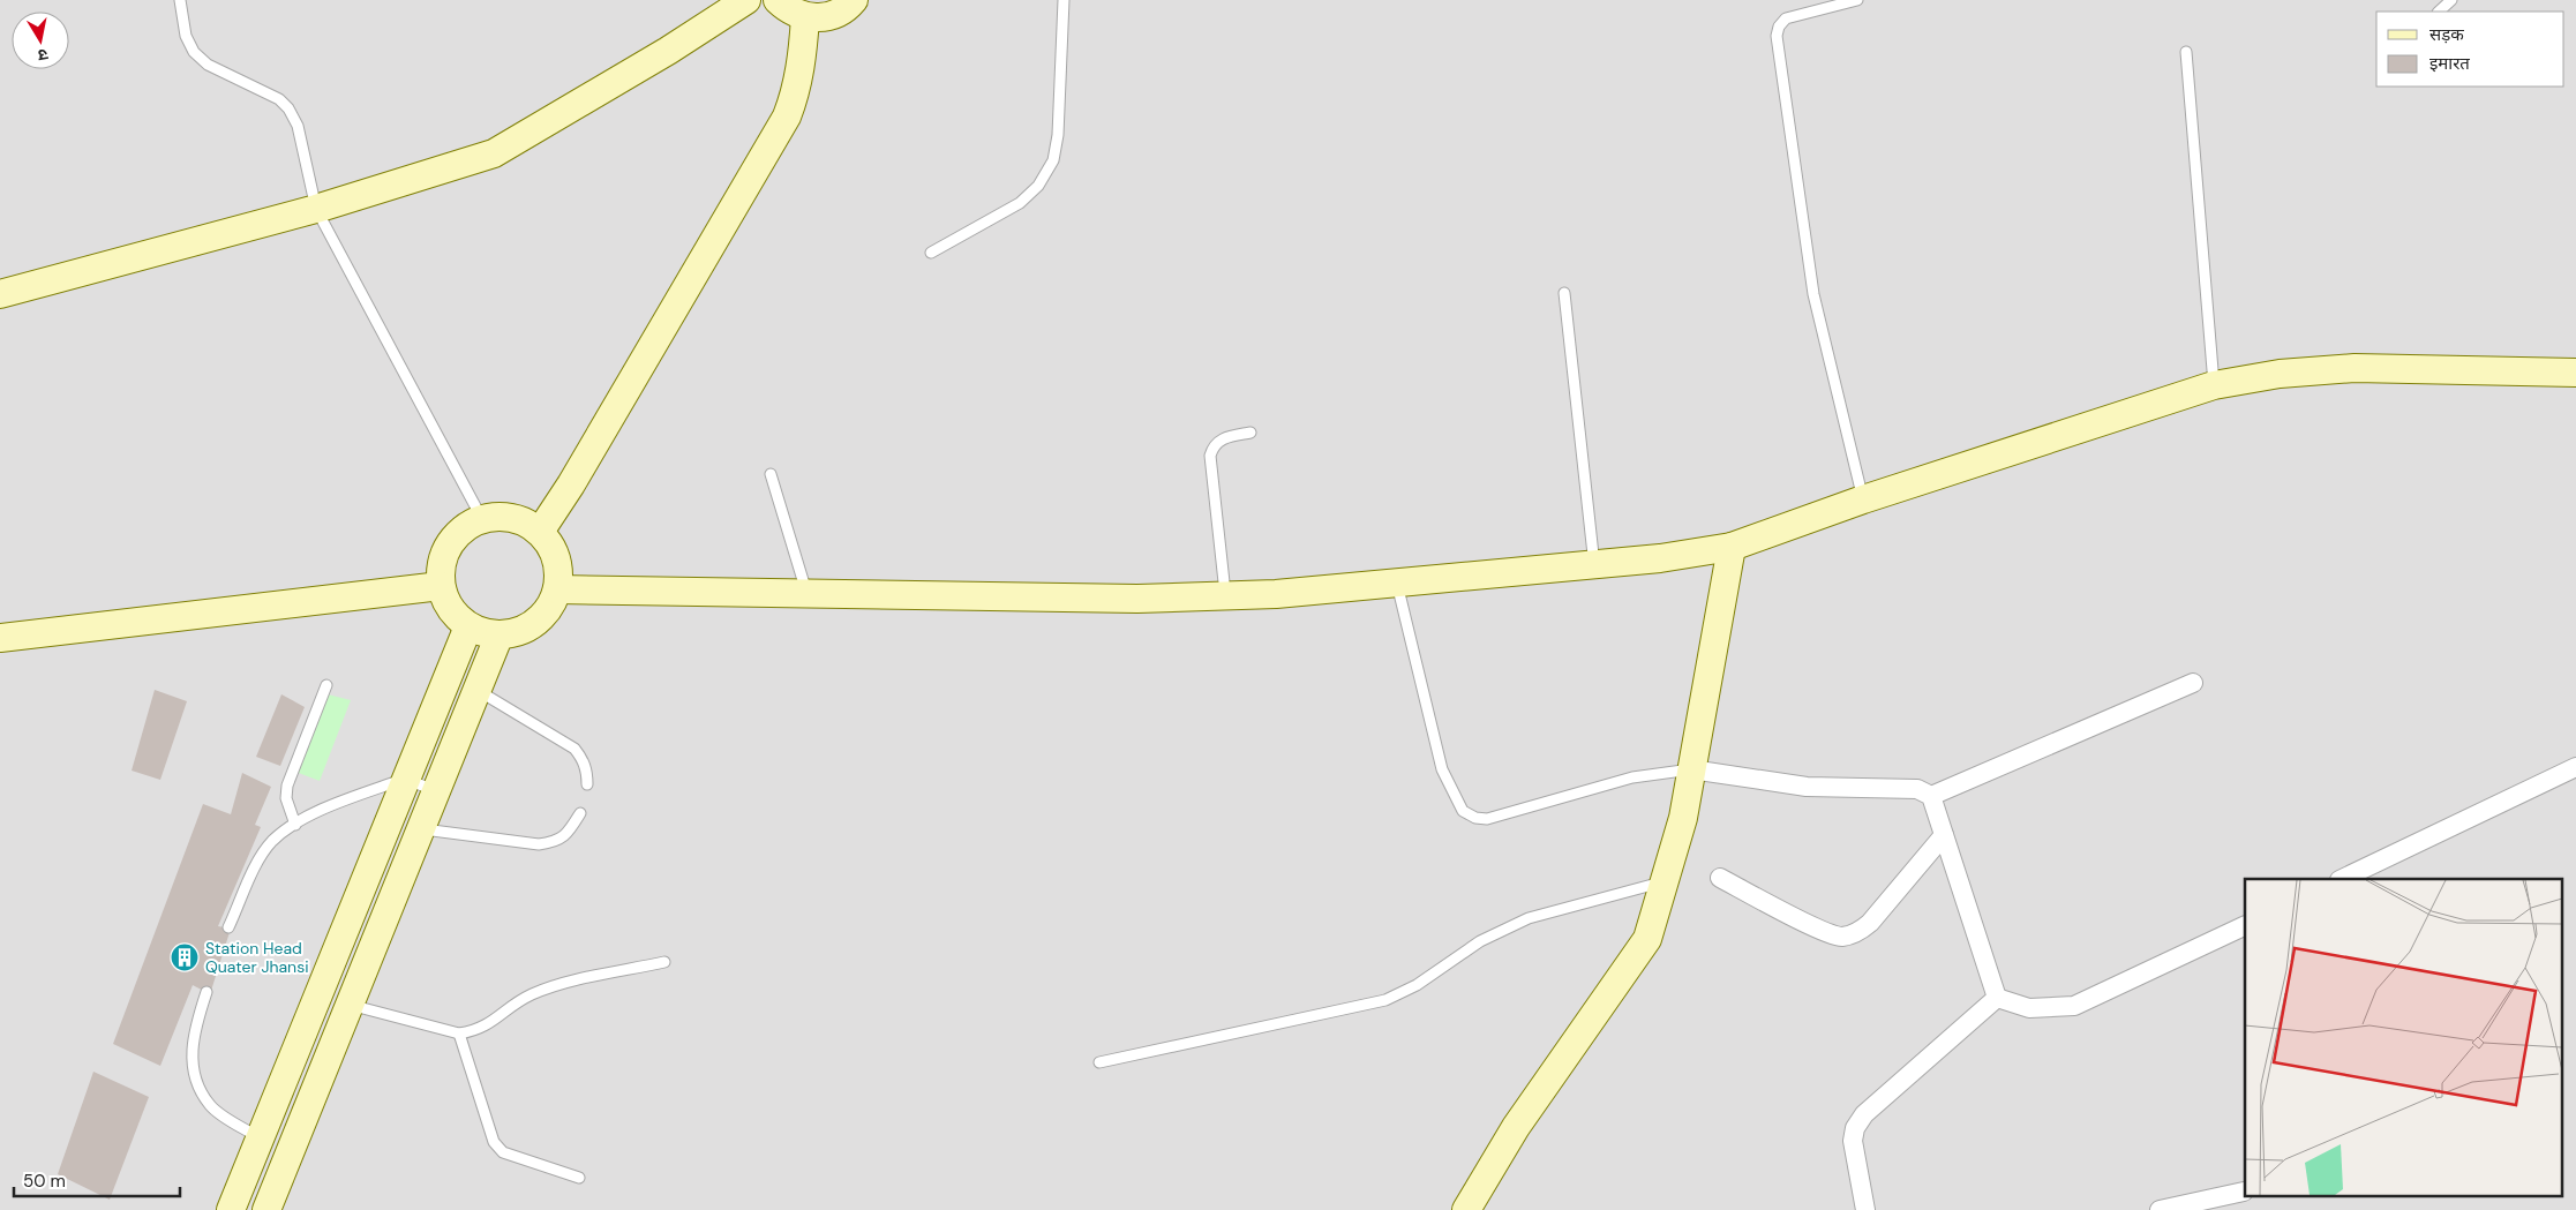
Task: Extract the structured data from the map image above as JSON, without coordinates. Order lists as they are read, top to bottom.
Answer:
{
  "places": {
    "building": ["Station Head Quater Jhansi"]
  },
  "legend": ["सड़क", "इमारत"],
  "scale_bar": "50 m",
  "north": "bottom"
}
